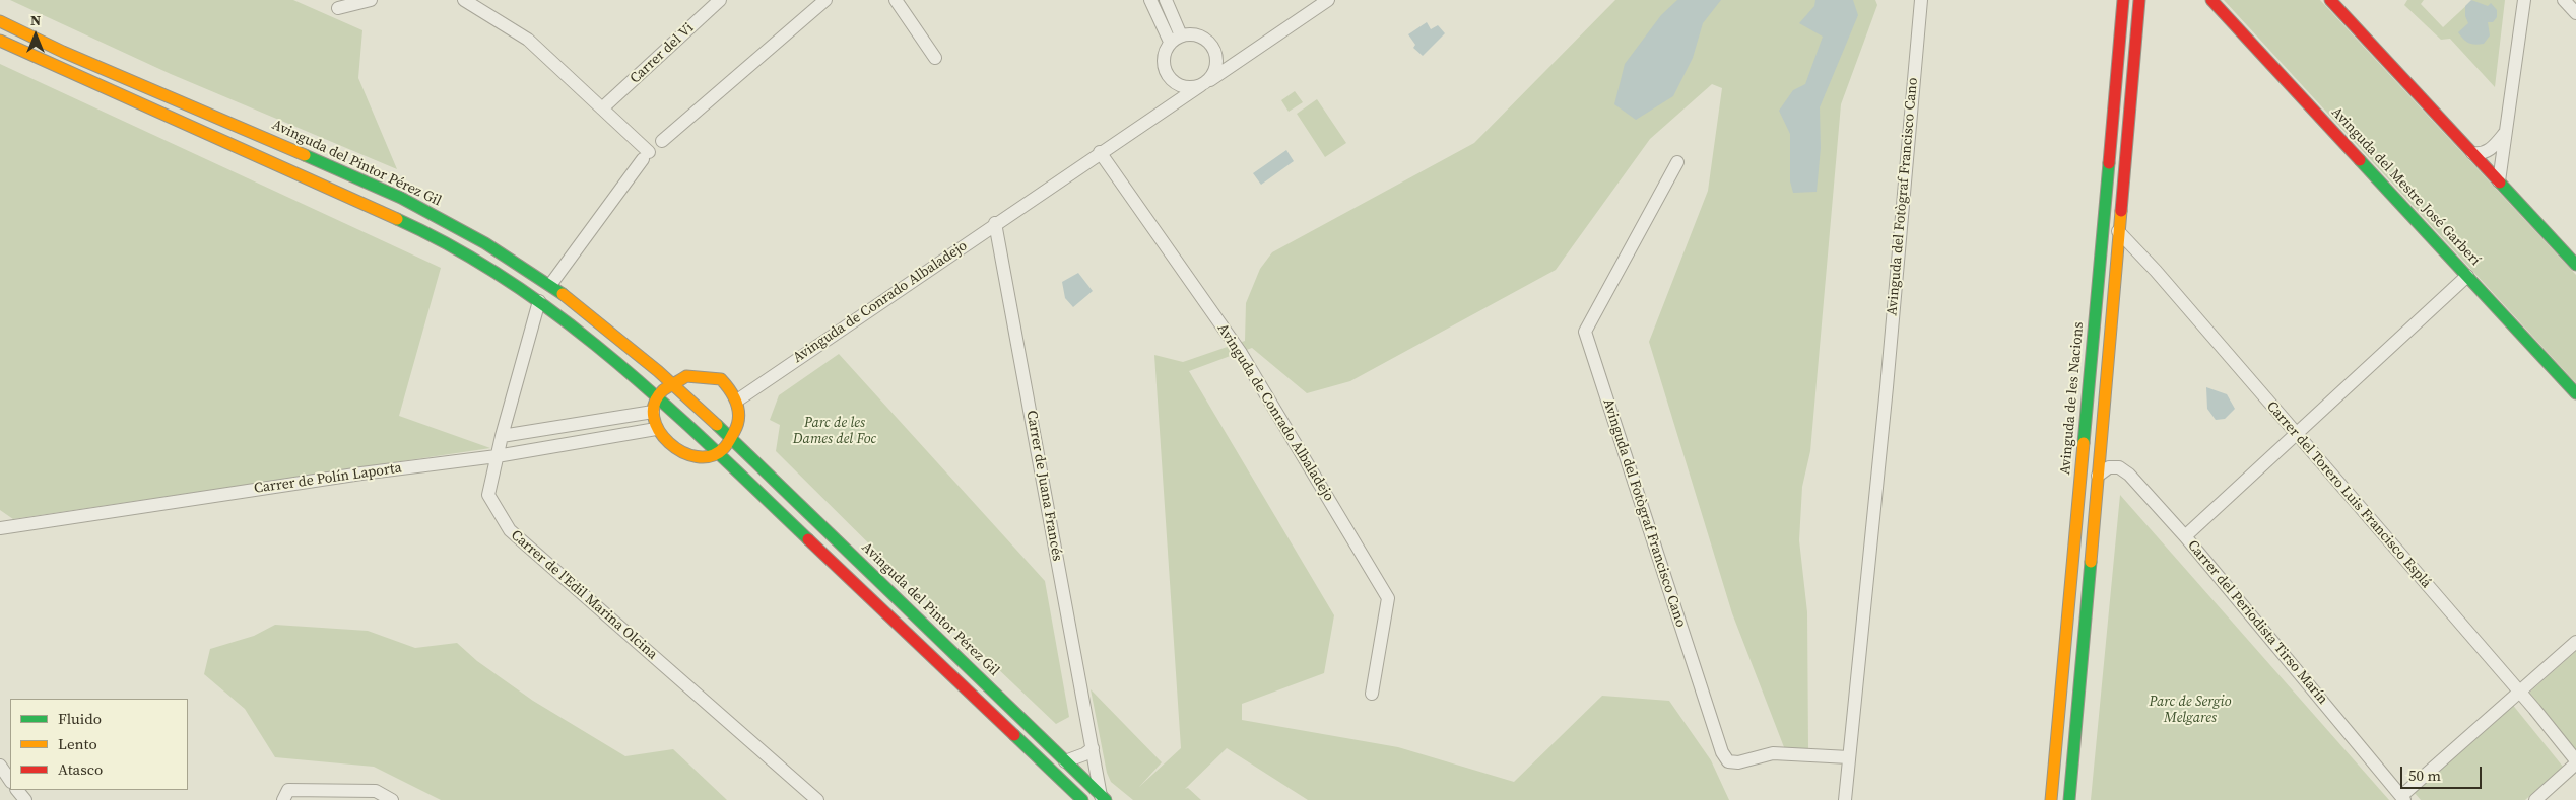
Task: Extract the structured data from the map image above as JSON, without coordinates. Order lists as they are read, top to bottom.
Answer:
{
  "streets": {
    "main road": ["Avinguda del Pintor Pérez Gil", "Avinguda del Mestre José Garberí", "Avinguda de les Nacions"],
    "street": [
      "Carrer del Vi",
      "Avinguda del Fotògraf Francisco Cano",
      "Avinguda de Conrado Albaladejo",
      "Carrer de Polín Laporta",
      "Carrer de Juana Francés",
      "Carrer del Torero Luis Francisco Esplá",
      "Carrer de l'Edil Marina Olcina",
      "Carrer del Periodista Tirso Marín"
    ]
  },
  "crossings": [
    ["Avinguda del Pintor Pérez Gil", "Carrer de Juana Francés"],
    ["Avinguda de Conrado Albaladejo", "Carrer de Juana Francés"],
    ["Carrer de Polín Laporta", "Carrer de l'Edil Marina Olcina"]
  ],
  "parks": ["Parc de les Dames del Foc", "Parc de Sergio Melgares"],
  "legend": ["Fluido", "Lento", "Atasco"],
  "scale_bar": "50 m",
  "north": "top"
}
